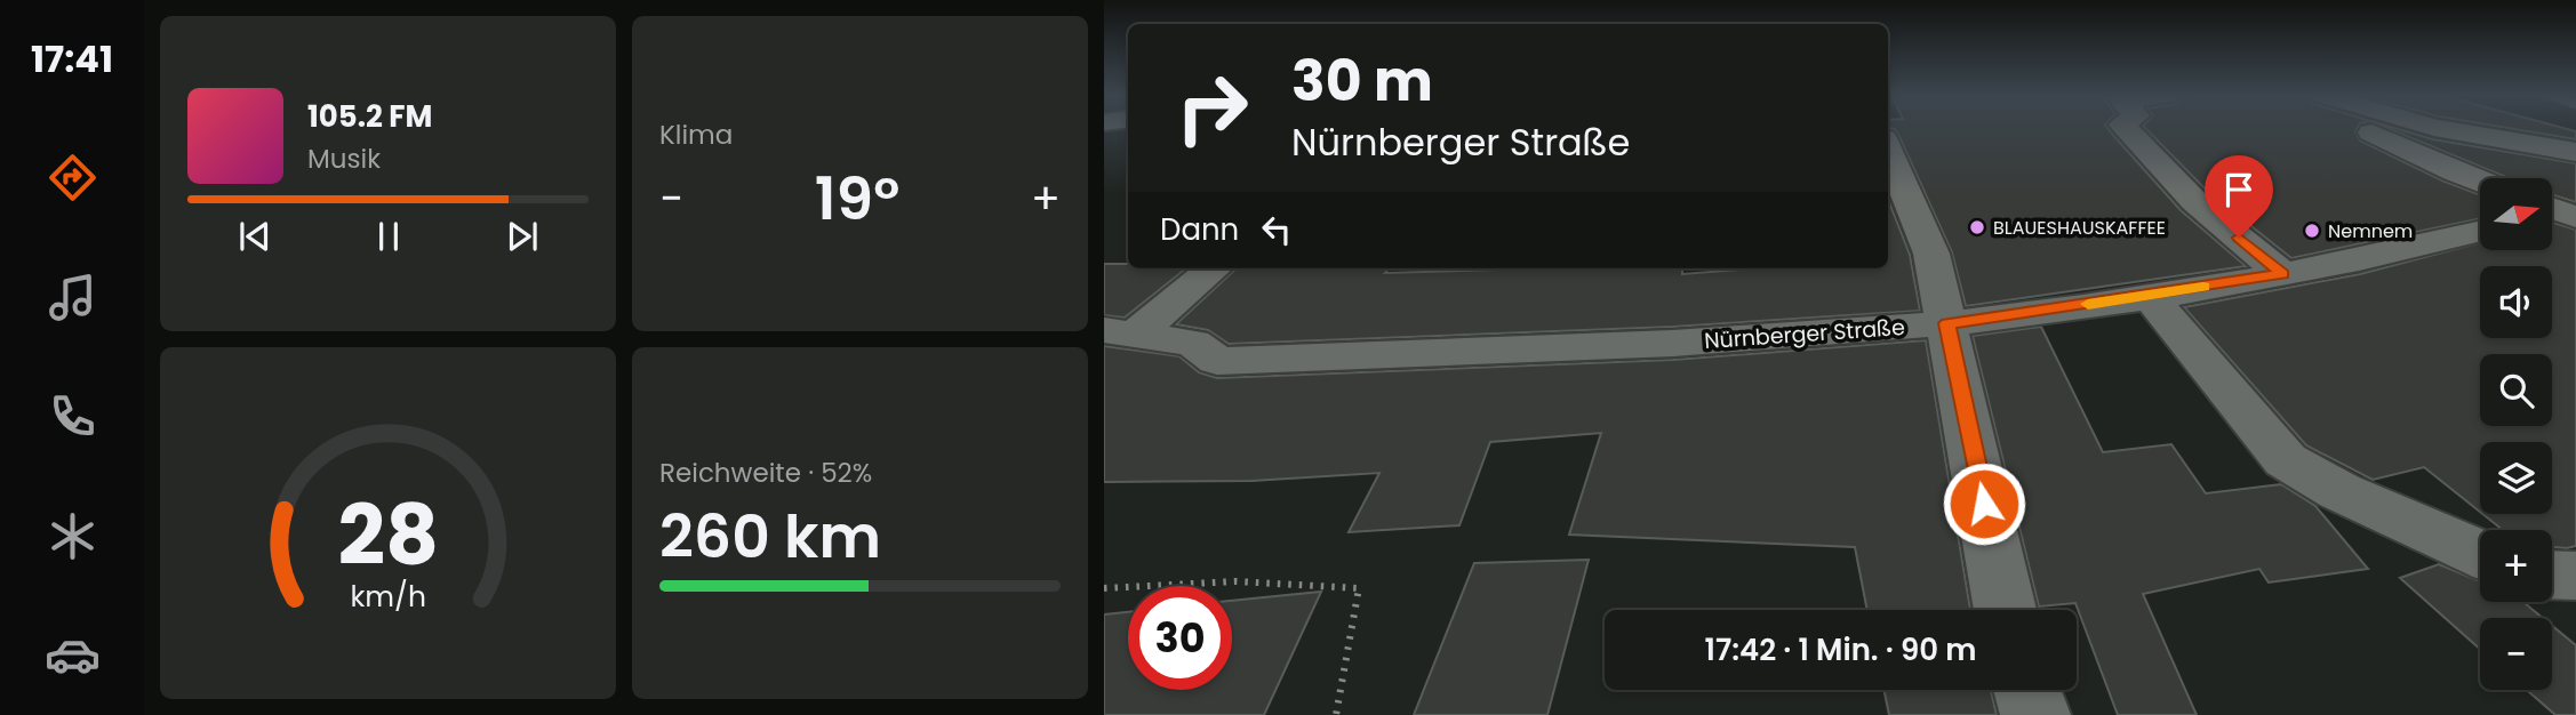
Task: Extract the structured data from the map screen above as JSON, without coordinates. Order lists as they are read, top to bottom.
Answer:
{
  "streets": {
    "street": ["Nürnberger Straße"]
  },
  "places": ["BLAUESHAUSKAFFEE", "Nemnem"],
  "north": "right",
  "page": {
    "tabs": "17:41",
    "tile": [
      "Klima",
      ["Reichweite · 52%", "260 km"]
    ],
    "turn": ["30 m", "Nürnberger Straße"],
    "song": ["105.2 FM", "Musik"],
    "heat": ["−", "19°", "+"],
    "map_buttons": ["+", "−"],
    "then": "Dann",
    "limit": "30",
    "trip": "17:42 · 1 Min. · 90 m",
    "gauge": ["28", "km/h"]
  }
}
